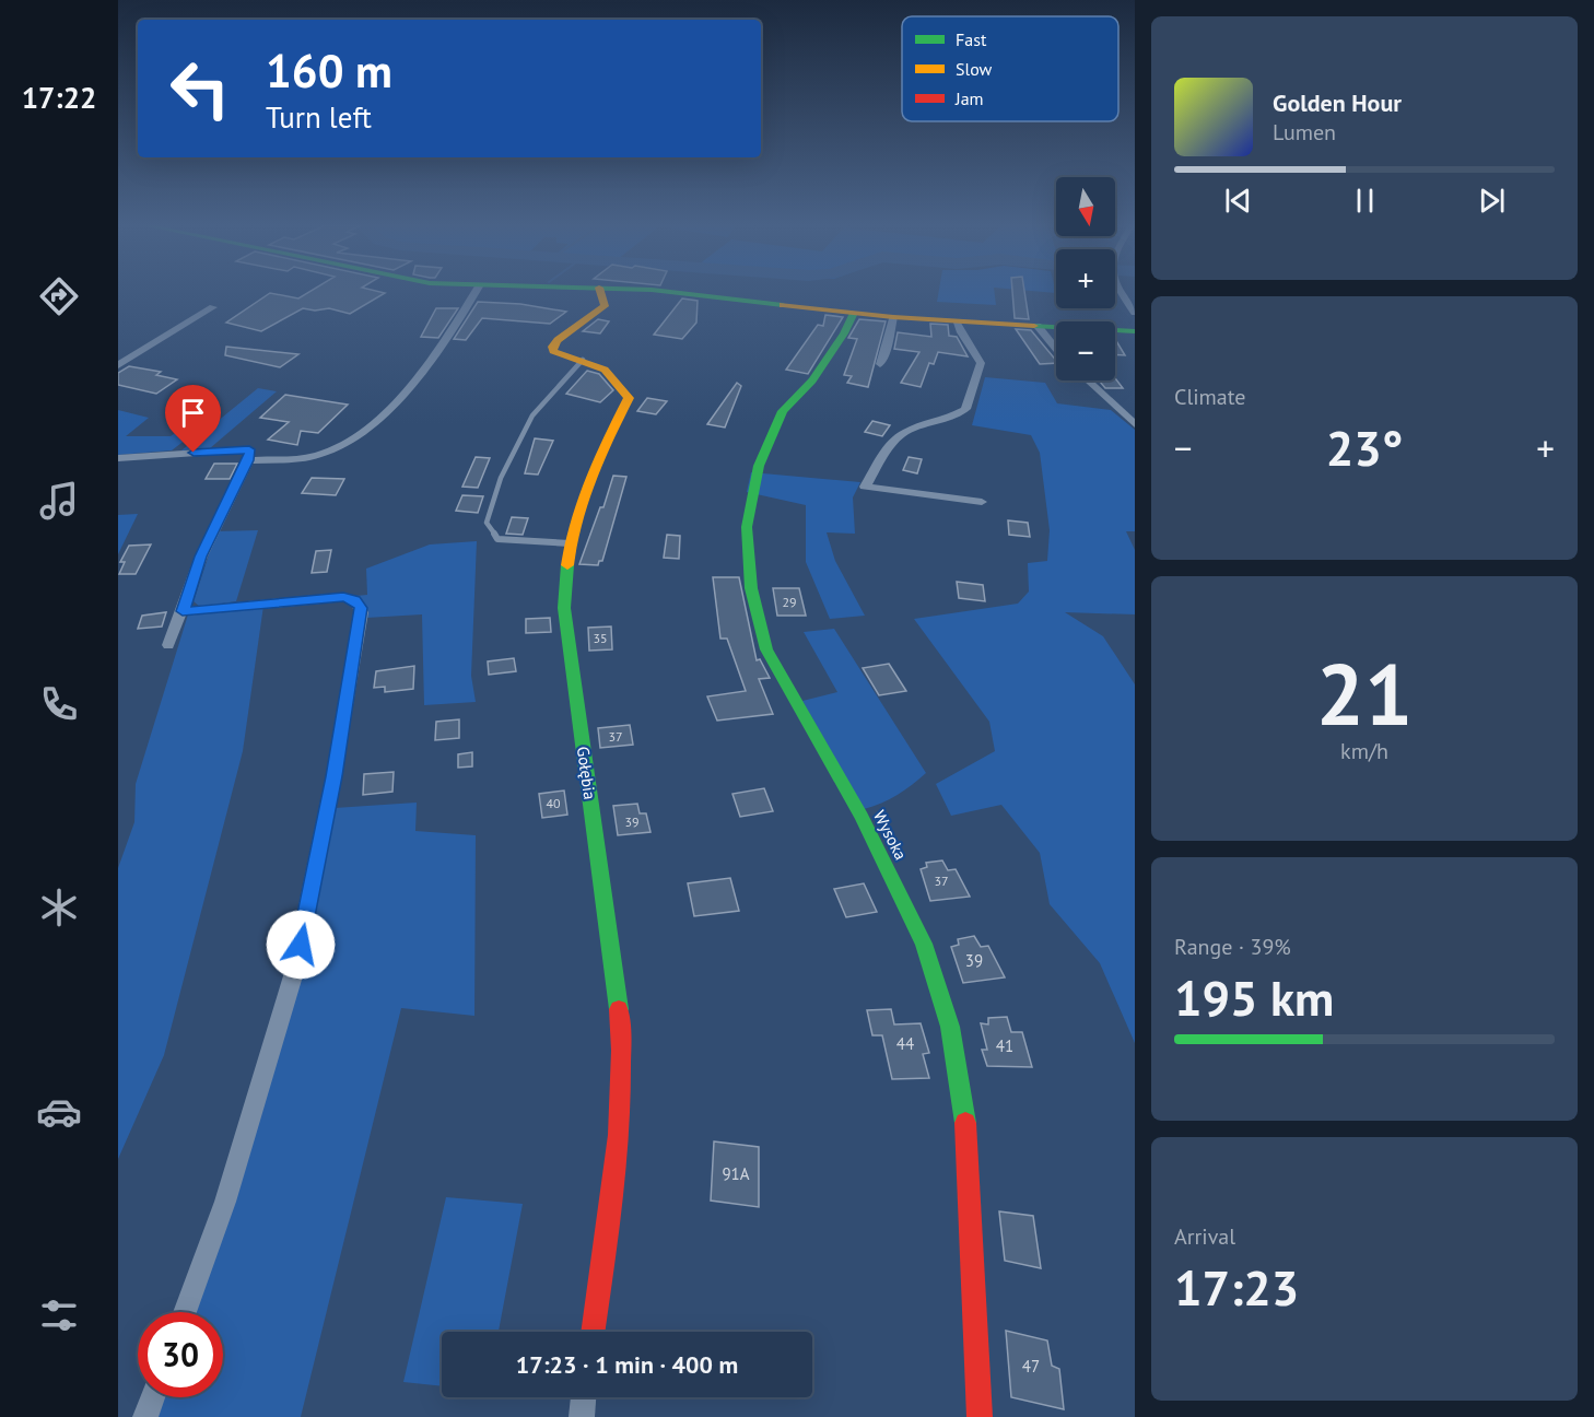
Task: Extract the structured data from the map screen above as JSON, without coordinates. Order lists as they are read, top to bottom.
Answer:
{
  "streets": {
    "street": ["Gołębia", "Wysoka"]
  },
  "house_numbers": [
    "29",
    "35",
    "37",
    "40",
    "39",
    "37",
    "39",
    "44",
    "41",
    "91A",
    "47"
  ],
  "legend": ["Fast", "Slow", "Jam"],
  "north": "bottom",
  "page": {
    "tabs": "17:22",
    "turn": ["160 m", "Turn left"],
    "song": ["Golden Hour", "Lumen"],
    "map_buttons": ["+", "−"],
    "tile": [
      "Climate",
      ["21", "km/h"],
      ["Range · 39%", "195 km"],
      ["Arrival", "17:23"]
    ],
    "heat": ["−", "23°", "+"],
    "limit": "30",
    "trip": "17:23 · 1 min · 400 m"
  }
}
